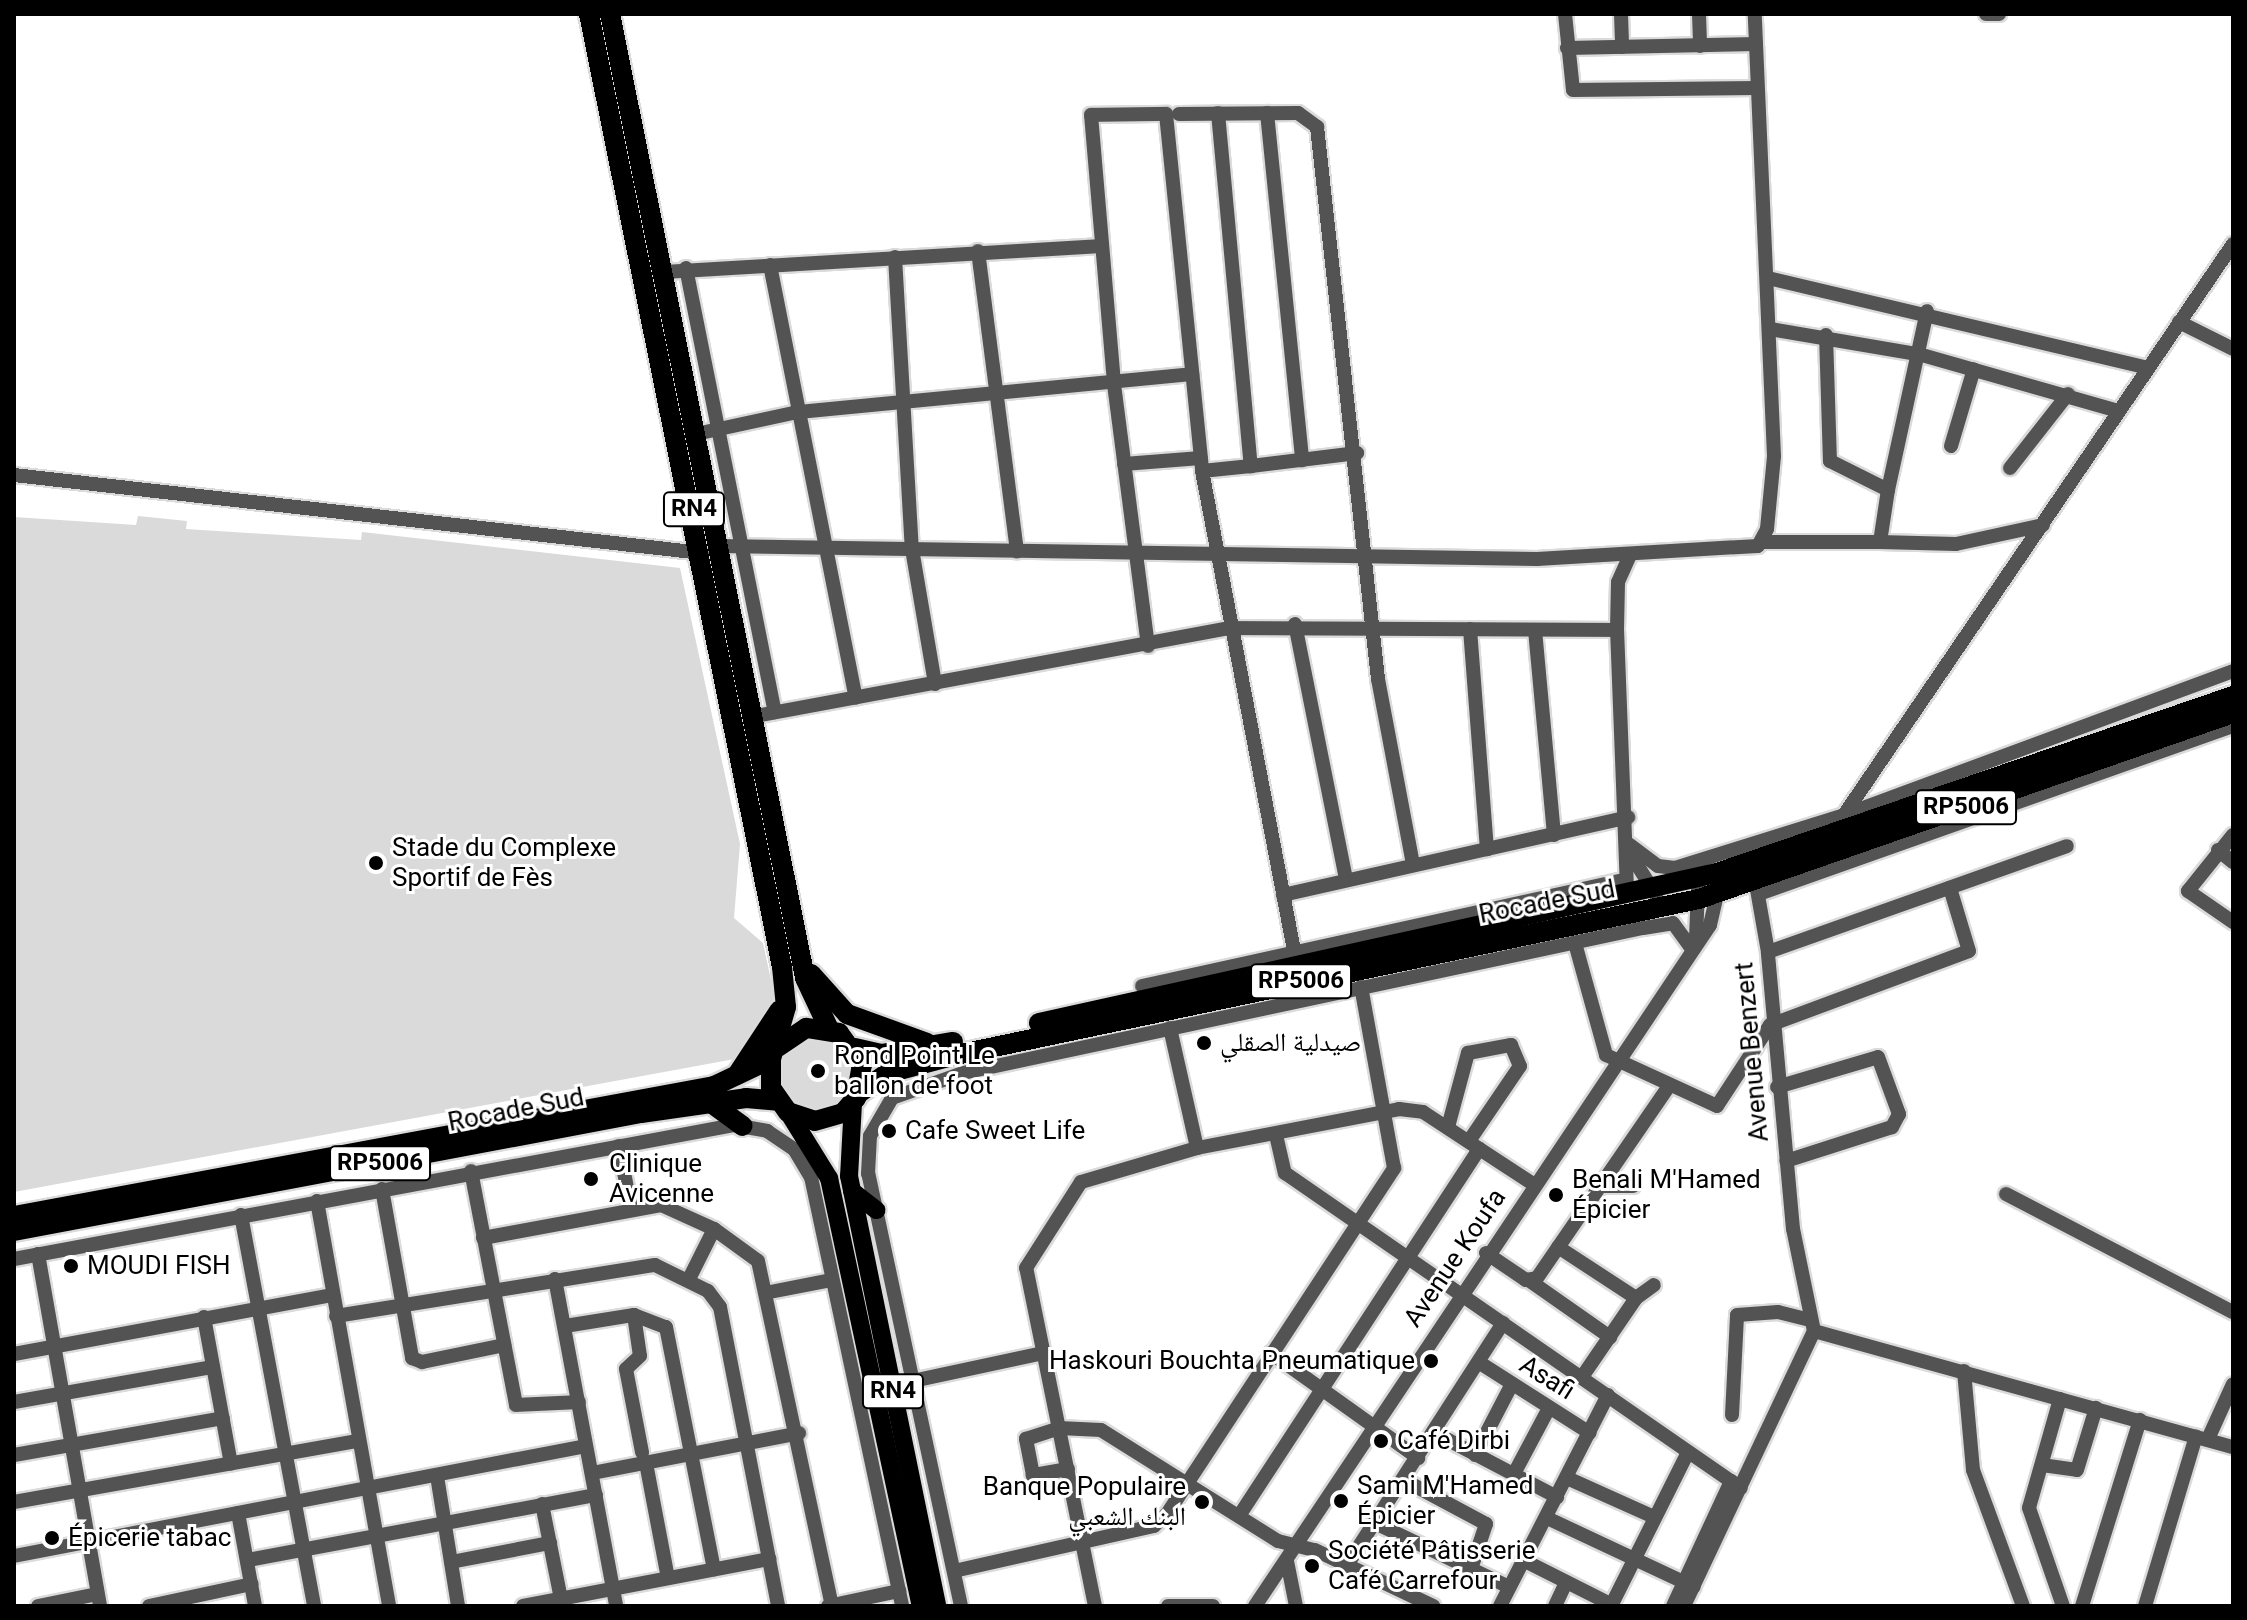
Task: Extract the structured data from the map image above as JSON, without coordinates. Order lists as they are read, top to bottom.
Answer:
{
  "streets": {
    "highway": ["RN4", "RP5006", "Rocade Sud"],
    "street": ["Avenue Benzert", "Avenue Koufa", "Asafi"]
  },
  "crossings": [
    ["RN4", "RP5006"],
    ["RN4", "Rocade Sud"],
    ["RP5006", "Rocade Sud"],
    ["Rocade Sud", "Avenue Benzert"],
    ["Rocade Sud", "Avenue Koufa"]
  ],
  "places": [
    "Stade du Complexe Sportif de Fès",
    "صيدلية الصقلي",
    "Rond Point Le ballon de foot",
    "Cafe Sweet Life",
    "Clinique Avicenne",
    "Benali M'Hamed Épicier",
    "MOUDI FISH",
    "Haskouri Bouchta Pneumatique",
    "Café Dirbi",
    "Sami M'Hamed Épicier",
    "Banque Populaire البنك الشعبي",
    "Épicerie tabac",
    "Société Pâtisserie Café Carrefour"
  ]
}
